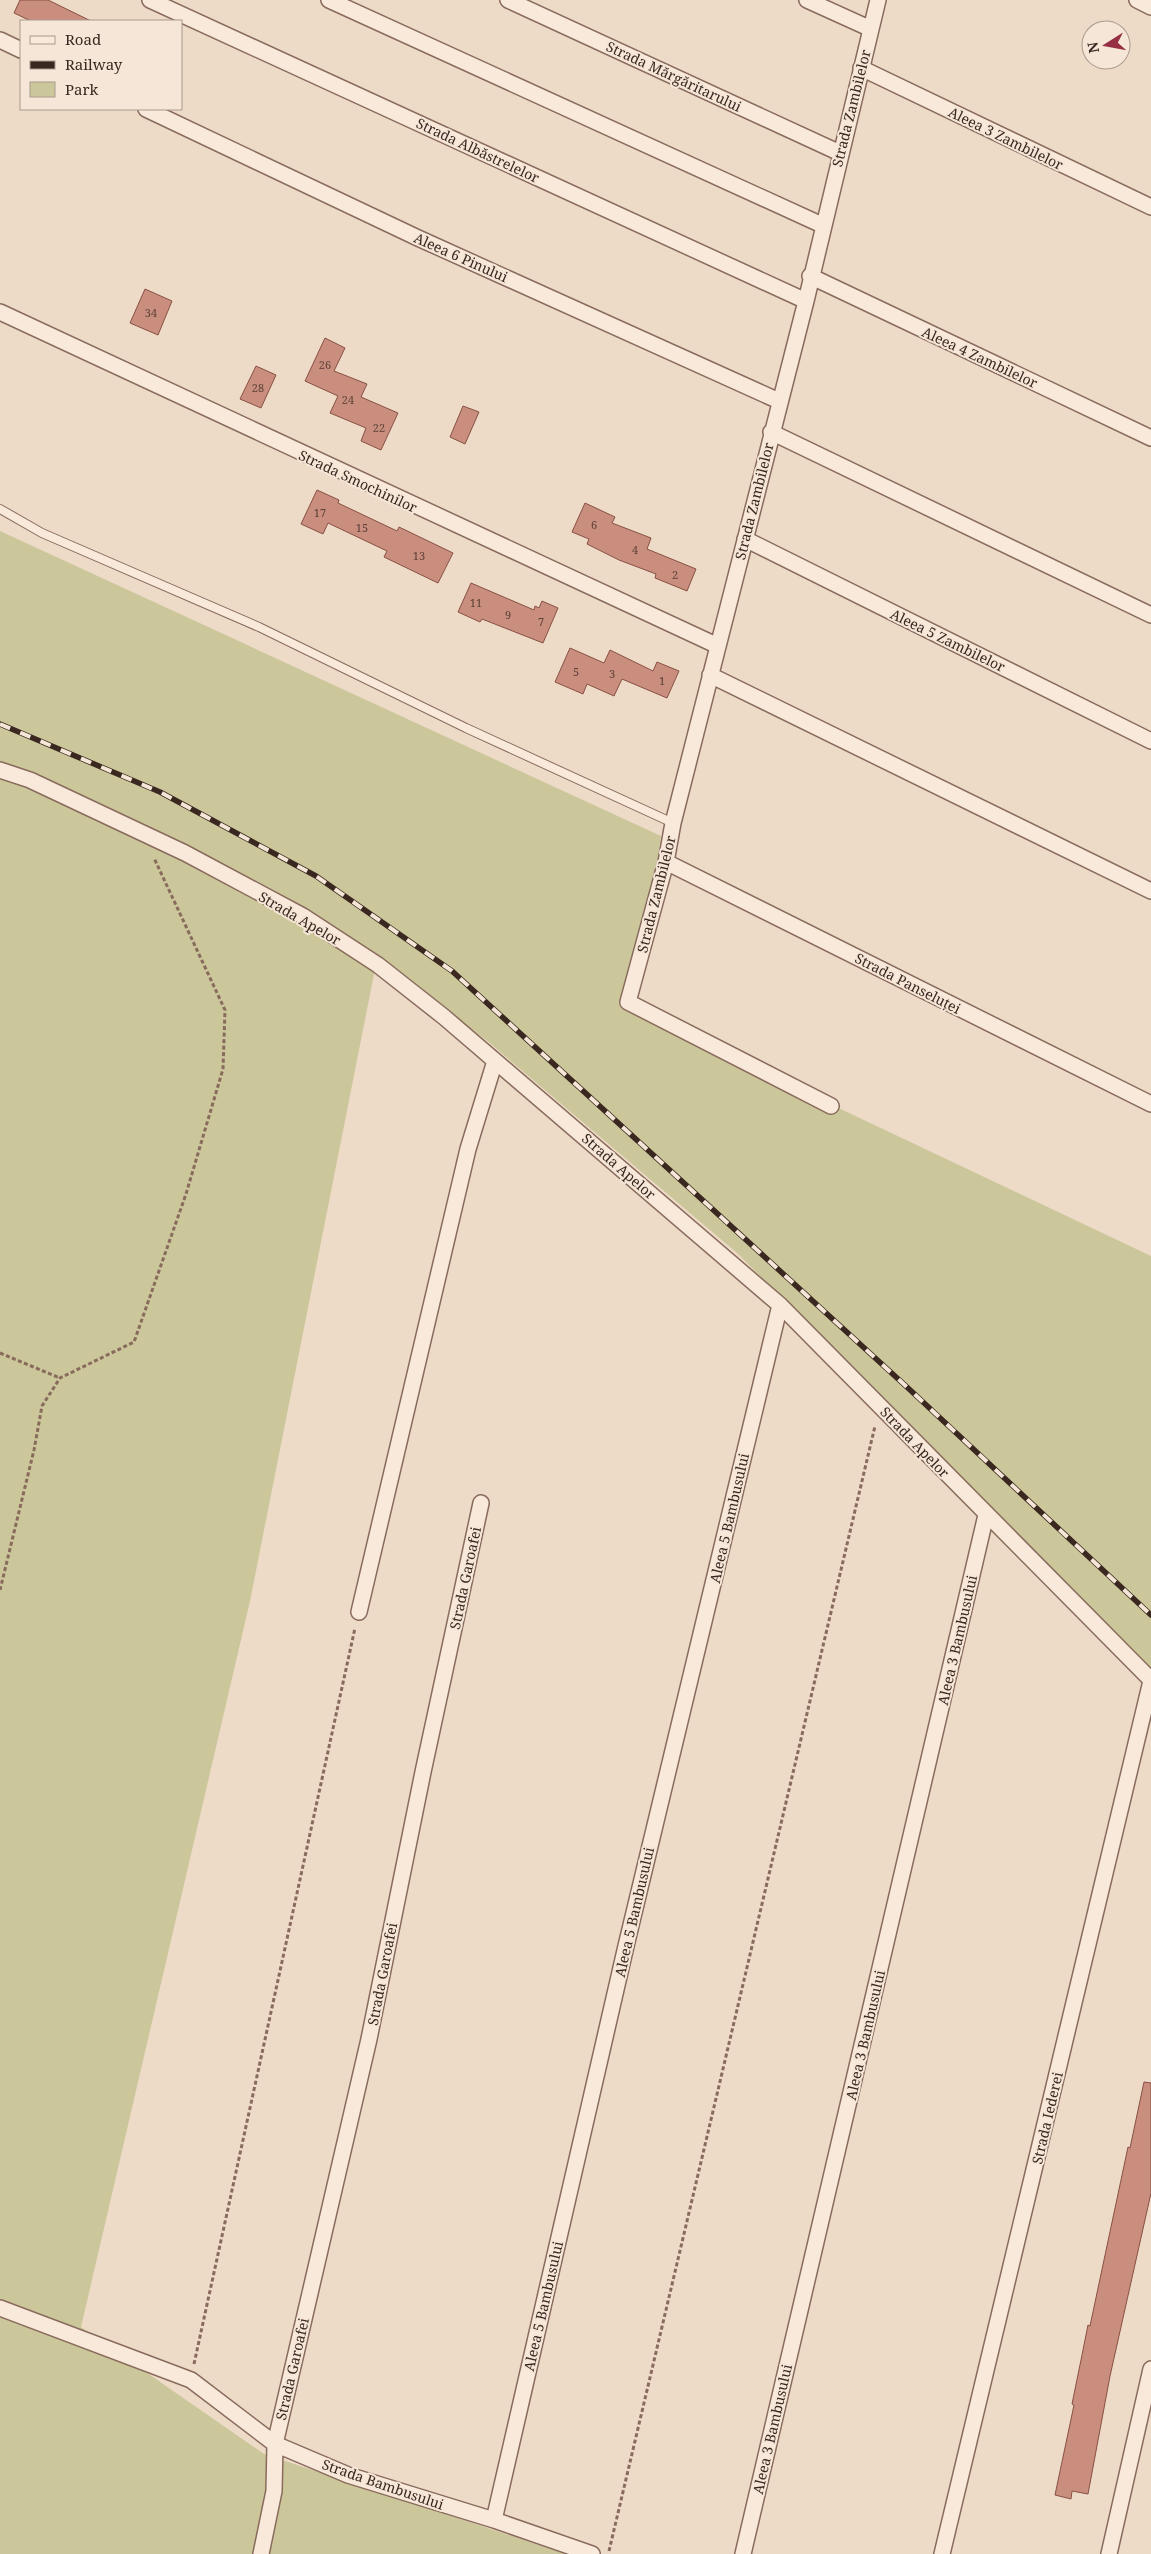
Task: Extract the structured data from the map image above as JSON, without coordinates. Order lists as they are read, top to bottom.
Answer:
{
  "streets": {
    "street": [
      "Strada Mărgăritarului",
      "Strada Zambilelor",
      "Aleea 3 Zambilelor",
      "Strada Albăstrelelor",
      "Aleea 6 Pinului",
      "Aleea 4 Zambilelor",
      "Strada Smochinilor",
      "Aleea 5 Zambilelor",
      "Strada Apelor",
      "Strada Panseluței",
      "Aleea 5 Bambusului",
      "Strada Garoafei",
      "Aleea 3 Bambusului",
      "Strada Iederei",
      "Strada Bambusului"
    ]
  },
  "crossings": [
    ["Strada Mărgăritarului", "Strada Zambilelor"],
    ["Strada Zambilelor", "Aleea 3 Zambilelor"],
    ["Strada Zambilelor", "Strada Albăstrelelor"],
    ["Strada Zambilelor", "Aleea 6 Pinului"],
    ["Strada Zambilelor", "Aleea 4 Zambilelor"],
    ["Strada Zambilelor", "Strada Smochinilor"],
    ["Strada Zambilelor", "Aleea 5 Zambilelor"],
    ["Strada Zambilelor", "Strada Panseluței"],
    ["Strada Apelor", "Aleea 5 Bambusului"],
    ["Strada Apelor", "Aleea 3 Bambusului"],
    ["Strada Apelor", "Strada Iederei"],
    ["Aleea 5 Bambusului", "Strada Bambusului"],
    ["Strada Garoafei", "Strada Bambusului"]
  ],
  "house_numbers": [
    "34",
    "26",
    "28",
    "24",
    "22",
    "17",
    "6",
    "15",
    "4",
    "13",
    "2",
    "11",
    "9",
    "7",
    "5",
    "3",
    "1"
  ],
  "legend": ["Road", "Railway", "Park"],
  "north": "left"
}
